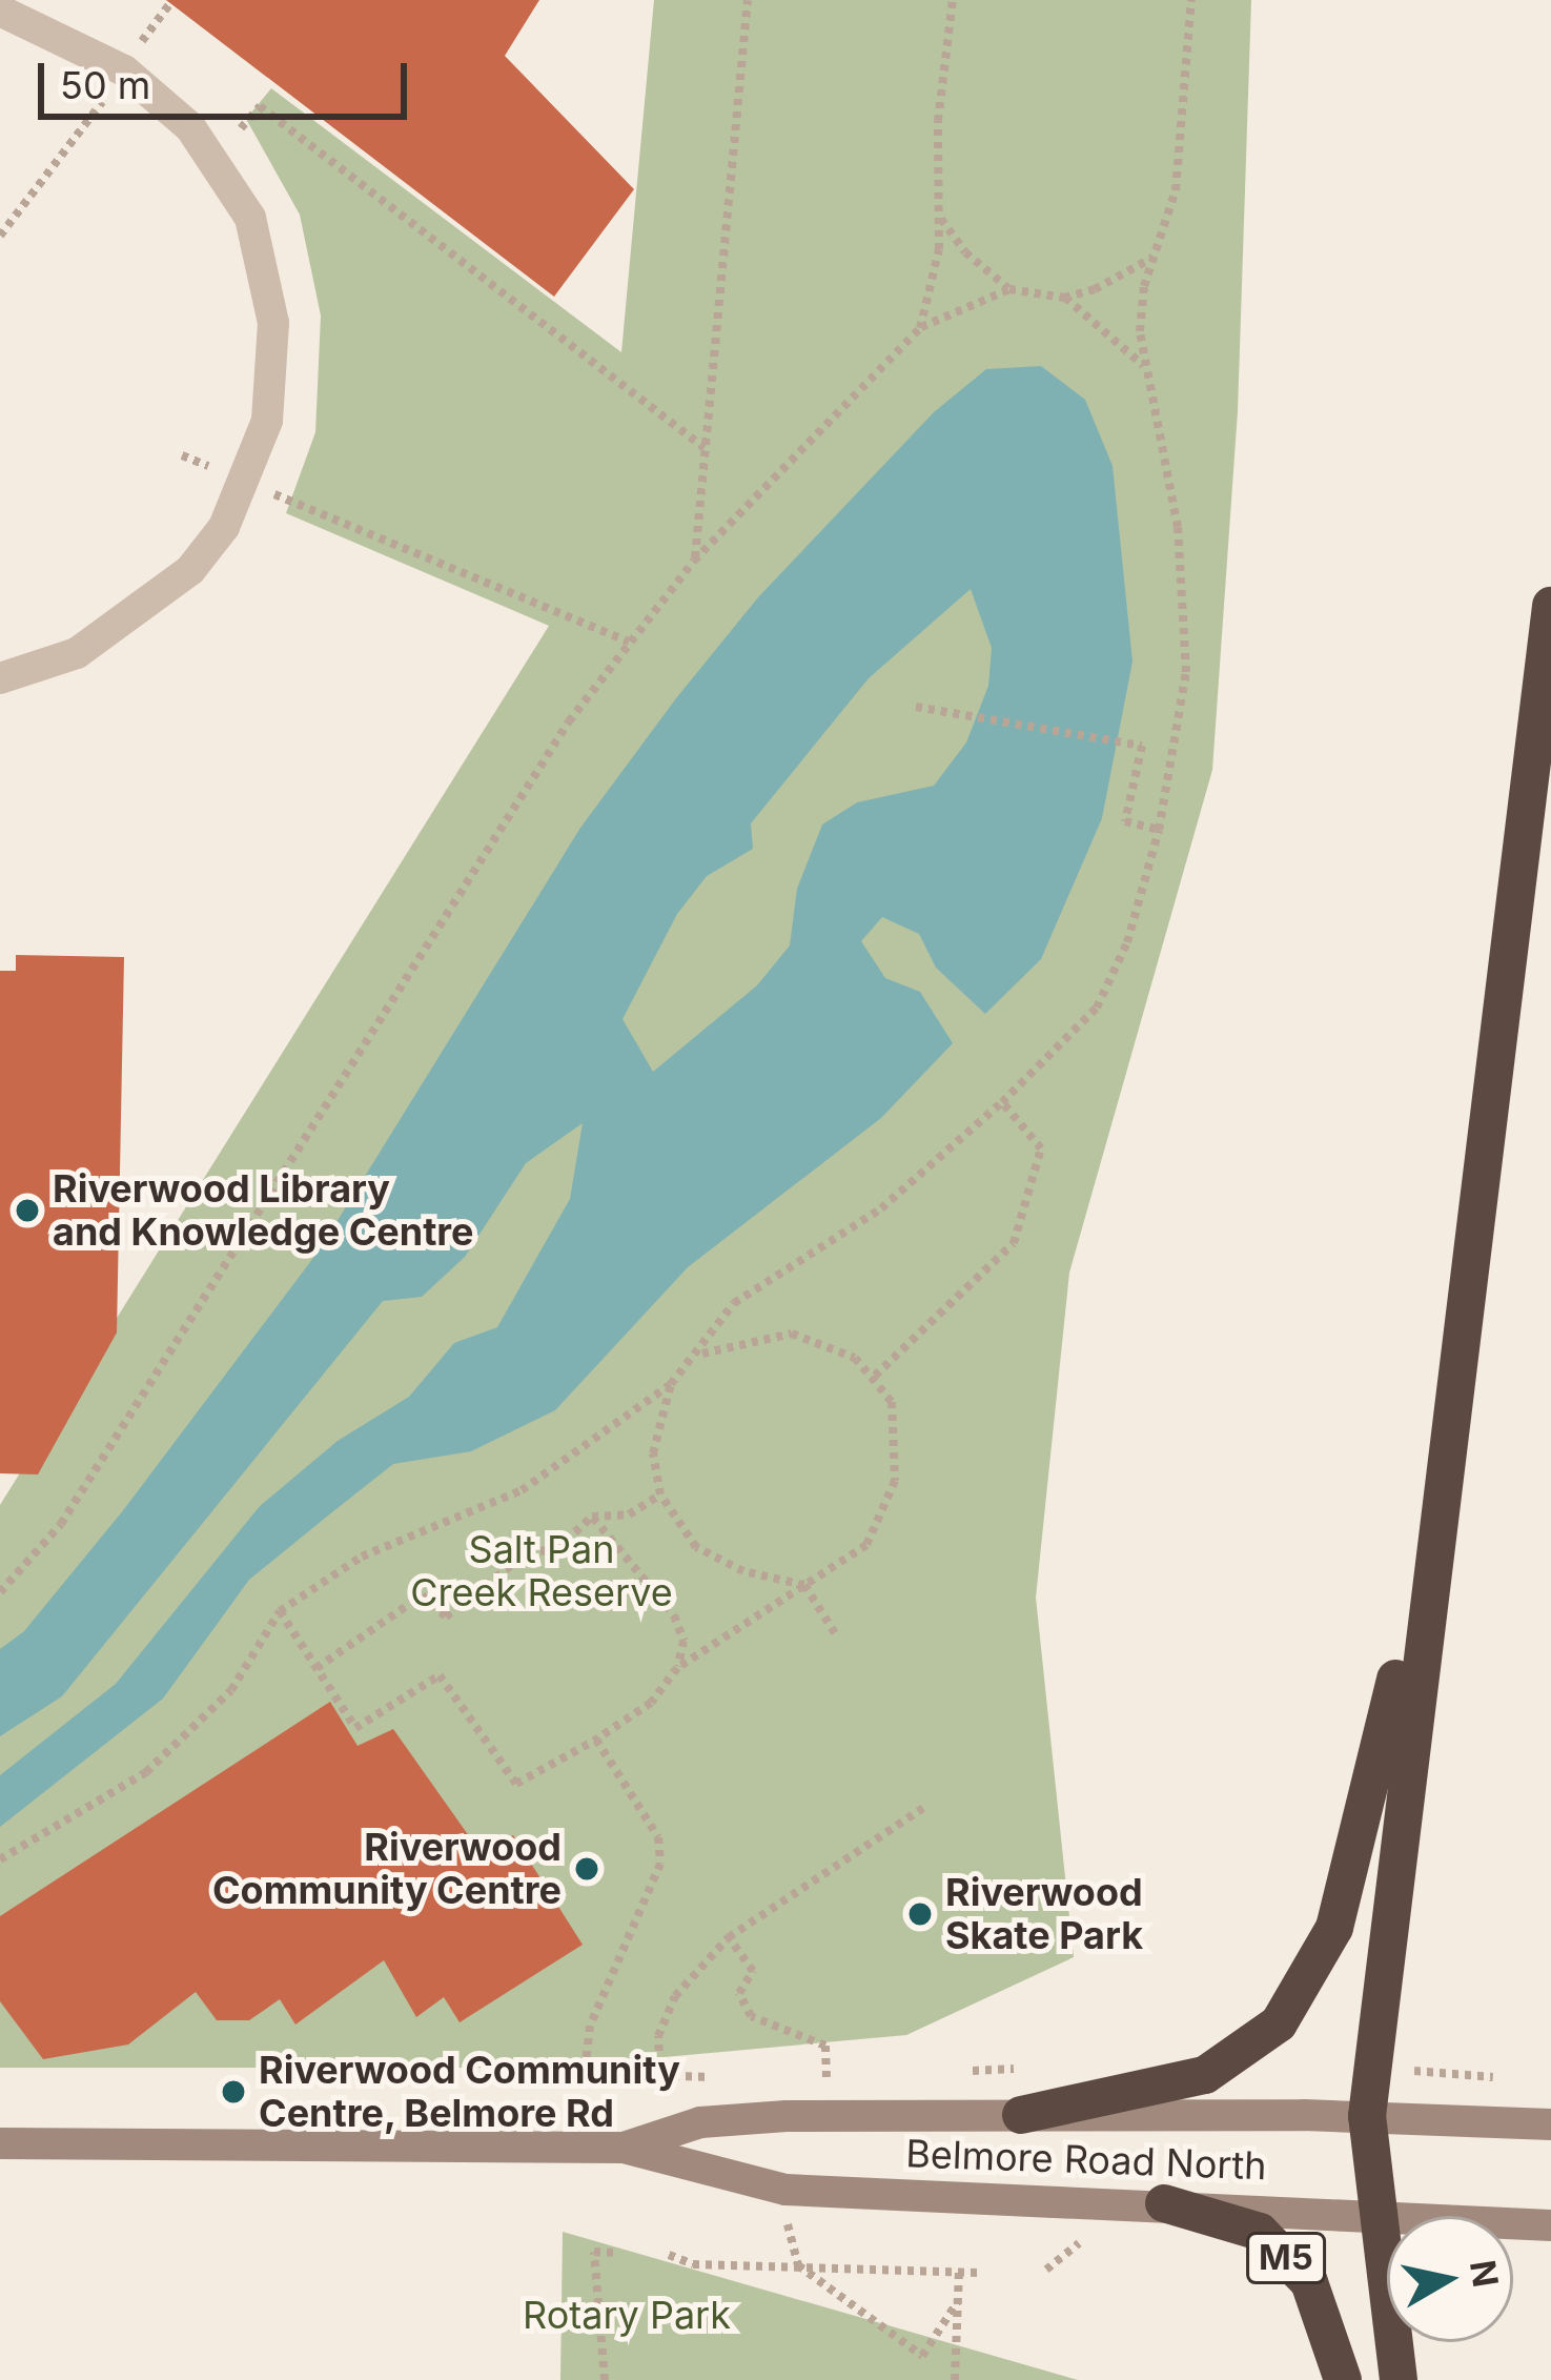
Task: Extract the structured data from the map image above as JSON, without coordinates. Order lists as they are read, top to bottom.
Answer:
{
  "streets": {
    "highway": ["M5"],
    "main road": ["Belmore Road North"]
  },
  "crossings": [
    ["Belmore Road North", "M5"]
  ],
  "parks": ["Salt Pan Creek Reserve", "Rotary Park"],
  "places": [
    "Riverwood Library and Knowledge Centre",
    "Riverwood Community Centre",
    "Riverwood Skate Park",
    "Riverwood Community Centre, Belmore Rd"
  ],
  "scale_bar": "50 m",
  "north": "right"
}
